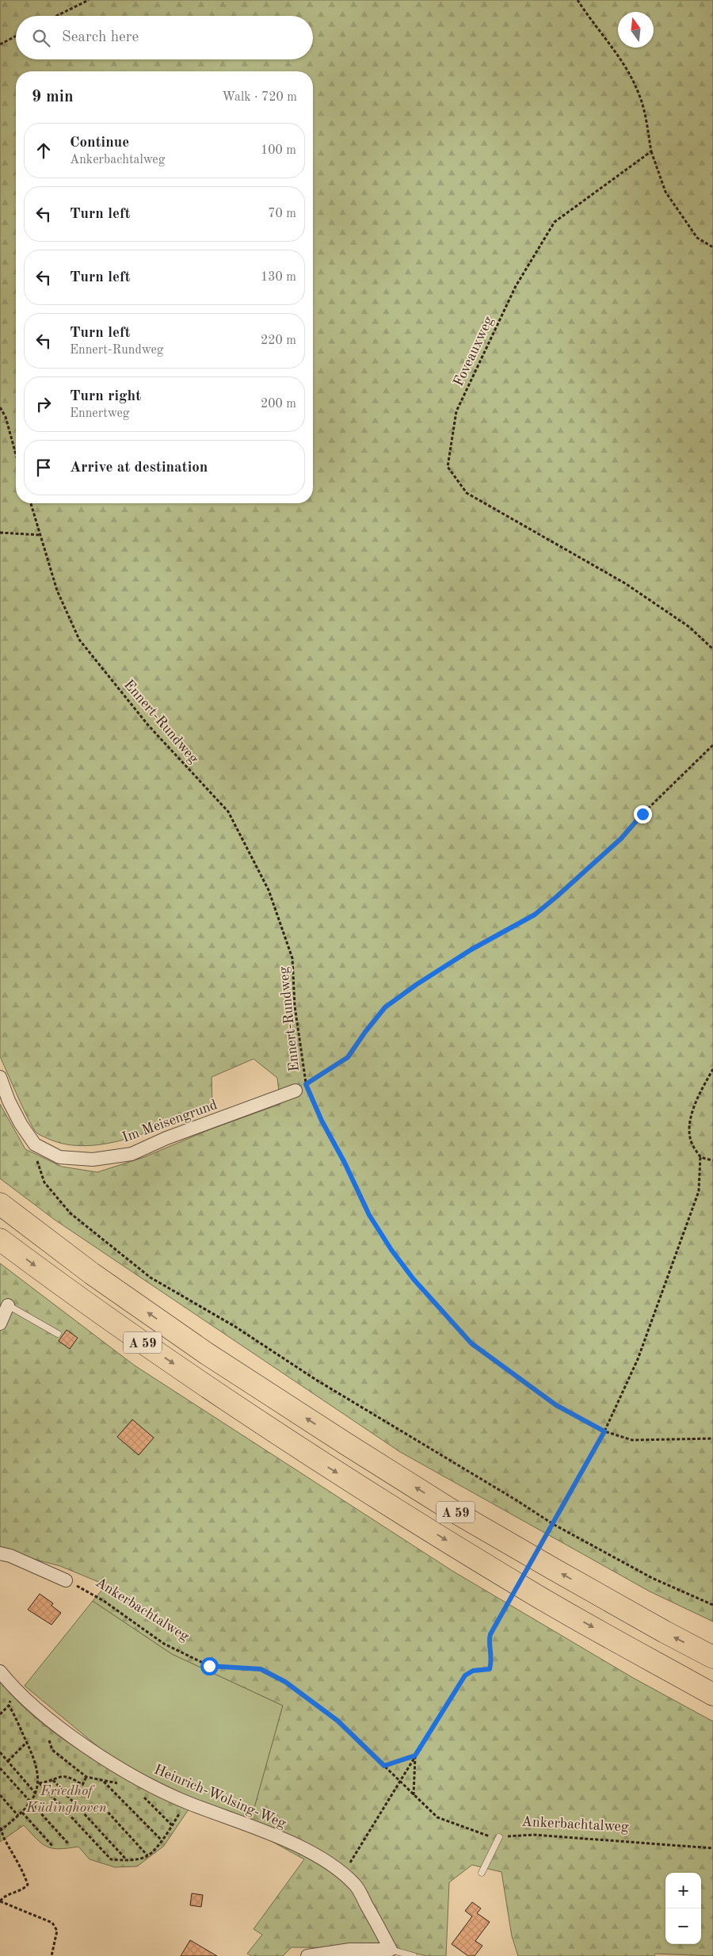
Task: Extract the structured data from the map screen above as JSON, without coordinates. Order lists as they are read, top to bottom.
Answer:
{
  "streets": {
    "highway": ["A 59"],
    "street": ["Im Meisengrund", "Heinrich-Wolsing-Weg"],
    "path": ["Foveauxweg", "Ennert-Rundweg", "Ankerbachtalweg"]
  },
  "crossings": [
    ["Ennert-Rundweg", "Im Meisengrund"]
  ],
  "parks": ["Friedhof Küdinghoven"],
  "north": "top",
  "page": {
    "search": "Search here",
    "heading": ["9 min", "Walk · 720 m"],
    "list": [
      ["Continue", "Ankerbachtalweg", "100 m"],
      ["Turn left", "70 m"],
      ["Turn left", "130 m"],
      ["Turn left", "Ennert-Rundweg", "220 m"],
      ["Turn right", "Ennertweg", "200 m"],
      "Arrive at destination"
    ],
    "map_buttons": ["+", "−"]
  }
}
